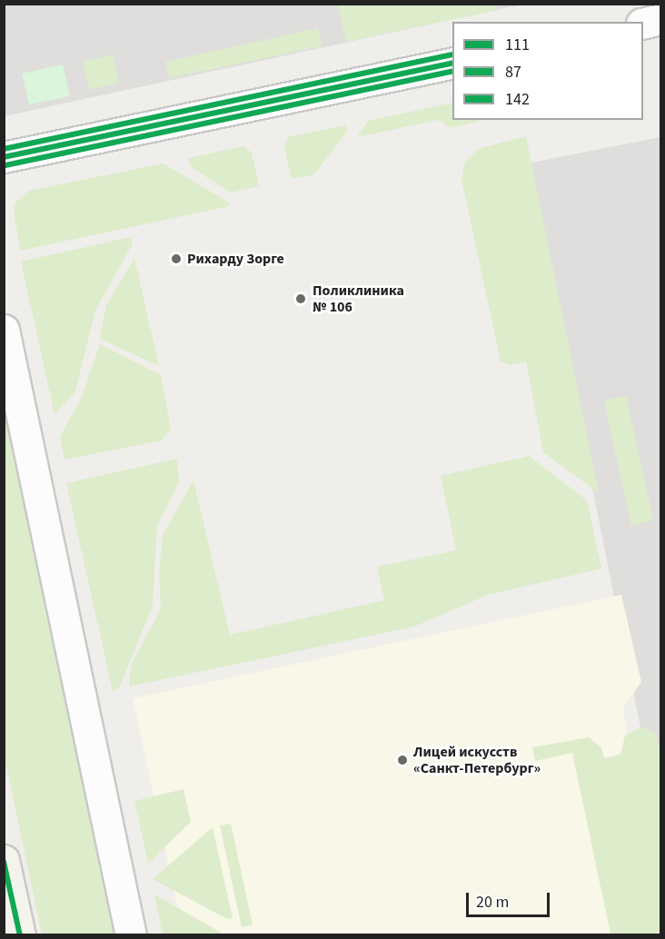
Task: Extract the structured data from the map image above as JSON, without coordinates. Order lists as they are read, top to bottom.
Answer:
{
  "places": ["Рихарду Зорге", "Поликлиника № 106", "Лицей искусств «Санкт-Петербург»"],
  "lines": ["transit line 142", "transit line 111", "transit line 87"],
  "legend": ["111", "87", "142"],
  "scale_bar": "20 m"
}
